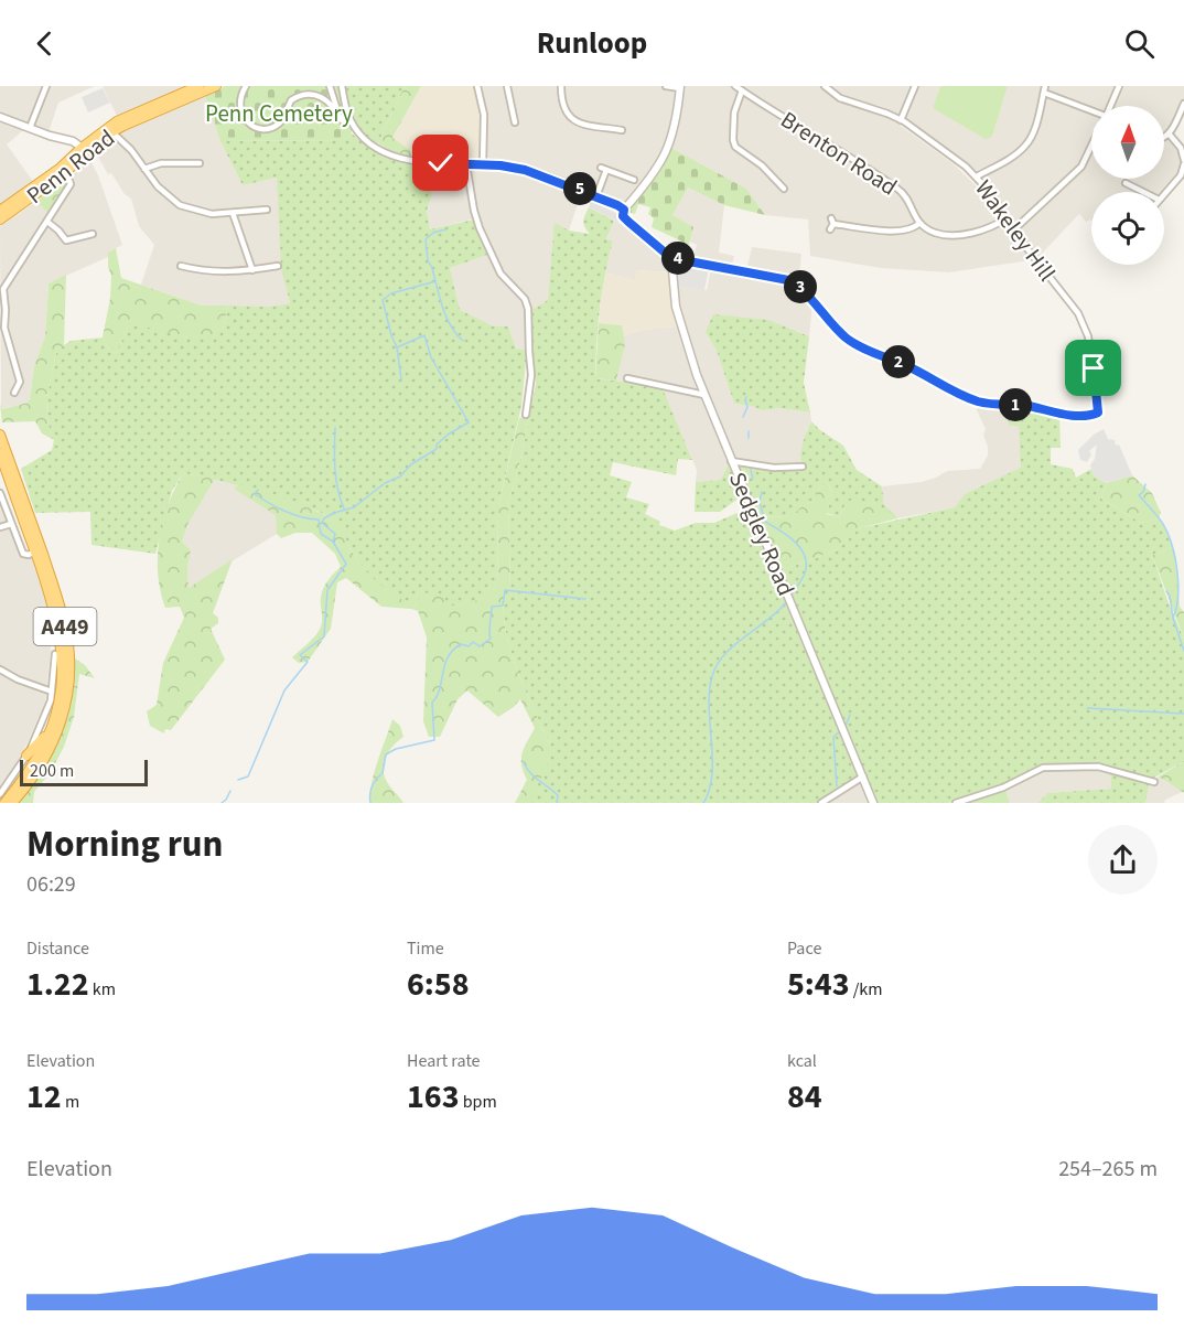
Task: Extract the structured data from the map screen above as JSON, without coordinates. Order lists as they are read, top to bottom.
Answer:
{
  "streets": {
    "highway": ["Penn Road", "A449"],
    "street": ["Brenton Road", "Wakeley Hill", "Sedgley Road"]
  },
  "crossings": [
    ["Wakeley Hill", "Sedgley Road"]
  ],
  "parks": ["Penn Cemetery"],
  "scale_bar": "200 m",
  "north": "top",
  "page": {
    "header": "Runloop",
    "pins": [
      "5",
      "4",
      "3",
      "2",
      "1"
    ],
    "scale": "200 m",
    "heading": ["Morning run", "06:29"],
    "stats": [
      ["Distance", "1.22 km"],
      ["Time", "6:58"],
      ["Pace", "5:43 /km"],
      ["Elevation", "12 m"],
      ["Heart rate", "163 bpm"],
      ["kcal", "84"]
    ],
    "chart": ["Elevation", "254–265 m"]
  }
}
